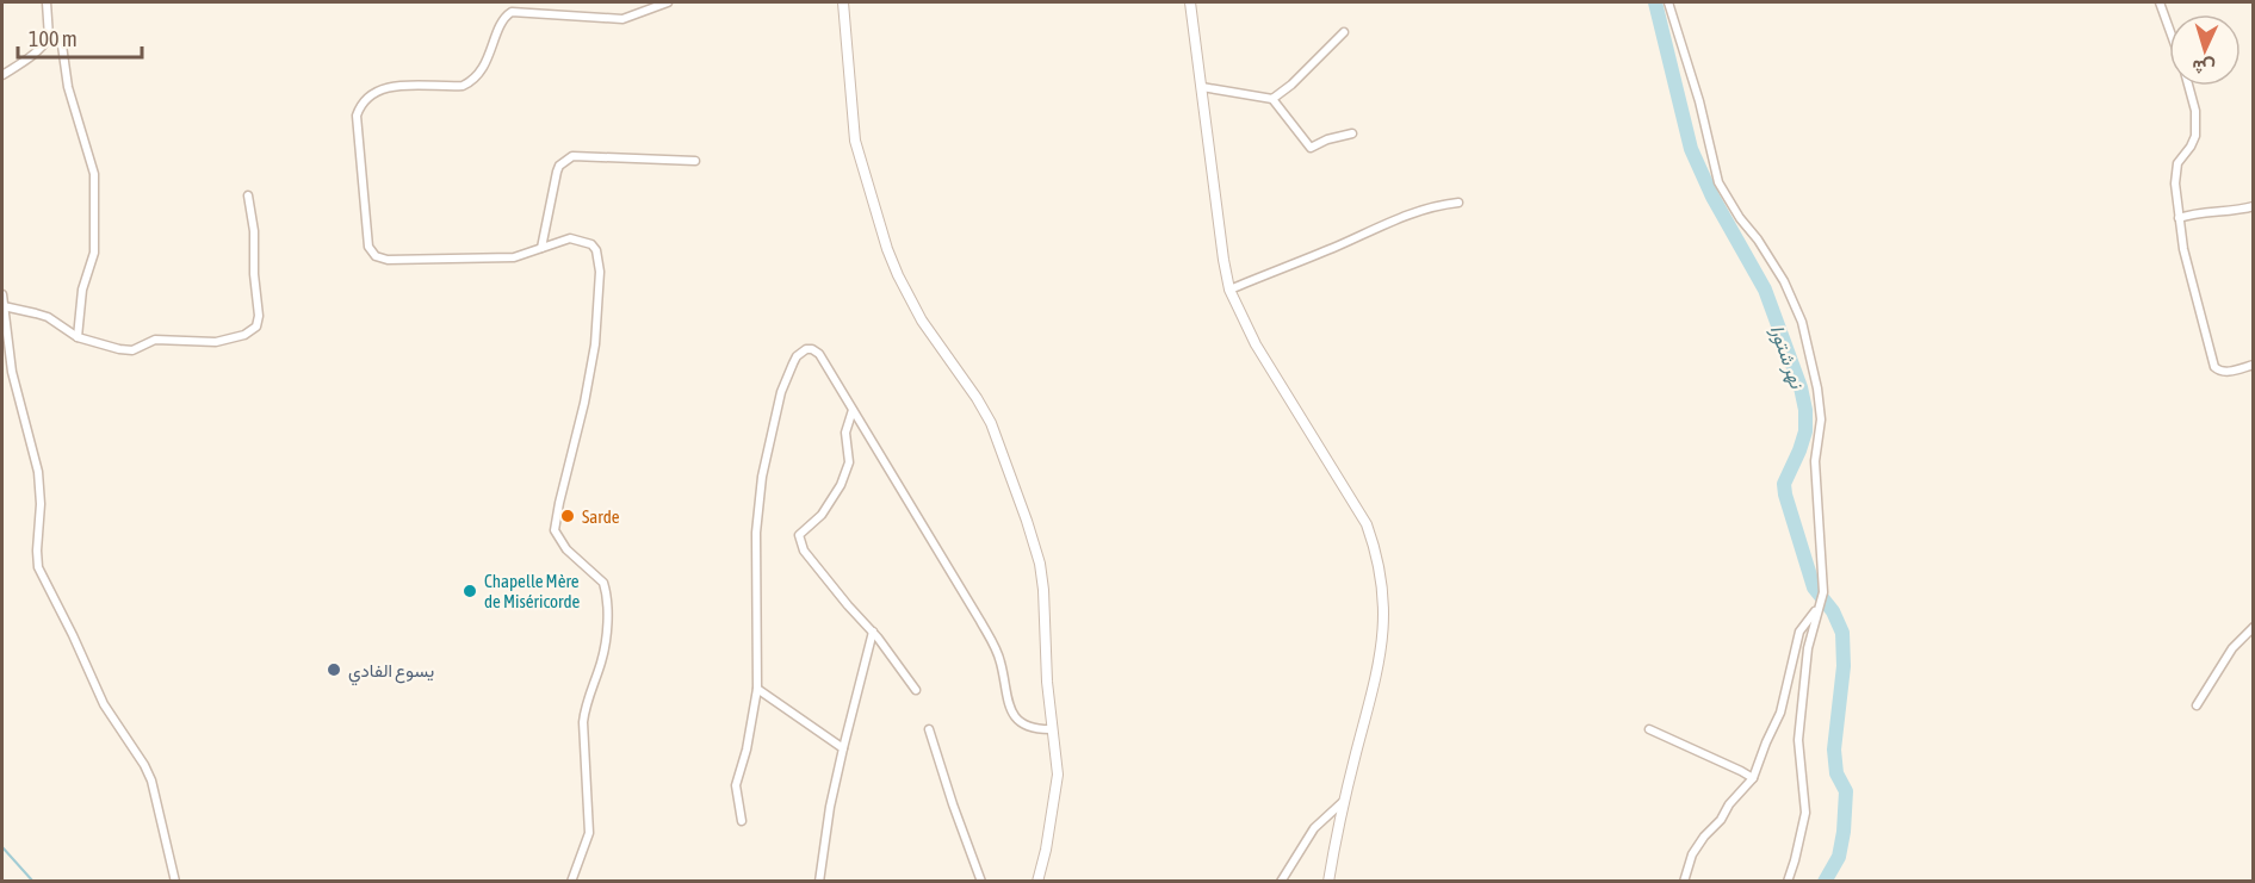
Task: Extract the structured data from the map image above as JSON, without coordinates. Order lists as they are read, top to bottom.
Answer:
{
  "water": ["نهر شتورا"],
  "places": ["Sarde", "Chapelle Mère de Miséricorde", "يسوع الفادي"],
  "scale_bar": "100 m",
  "north": "bottom"
}
